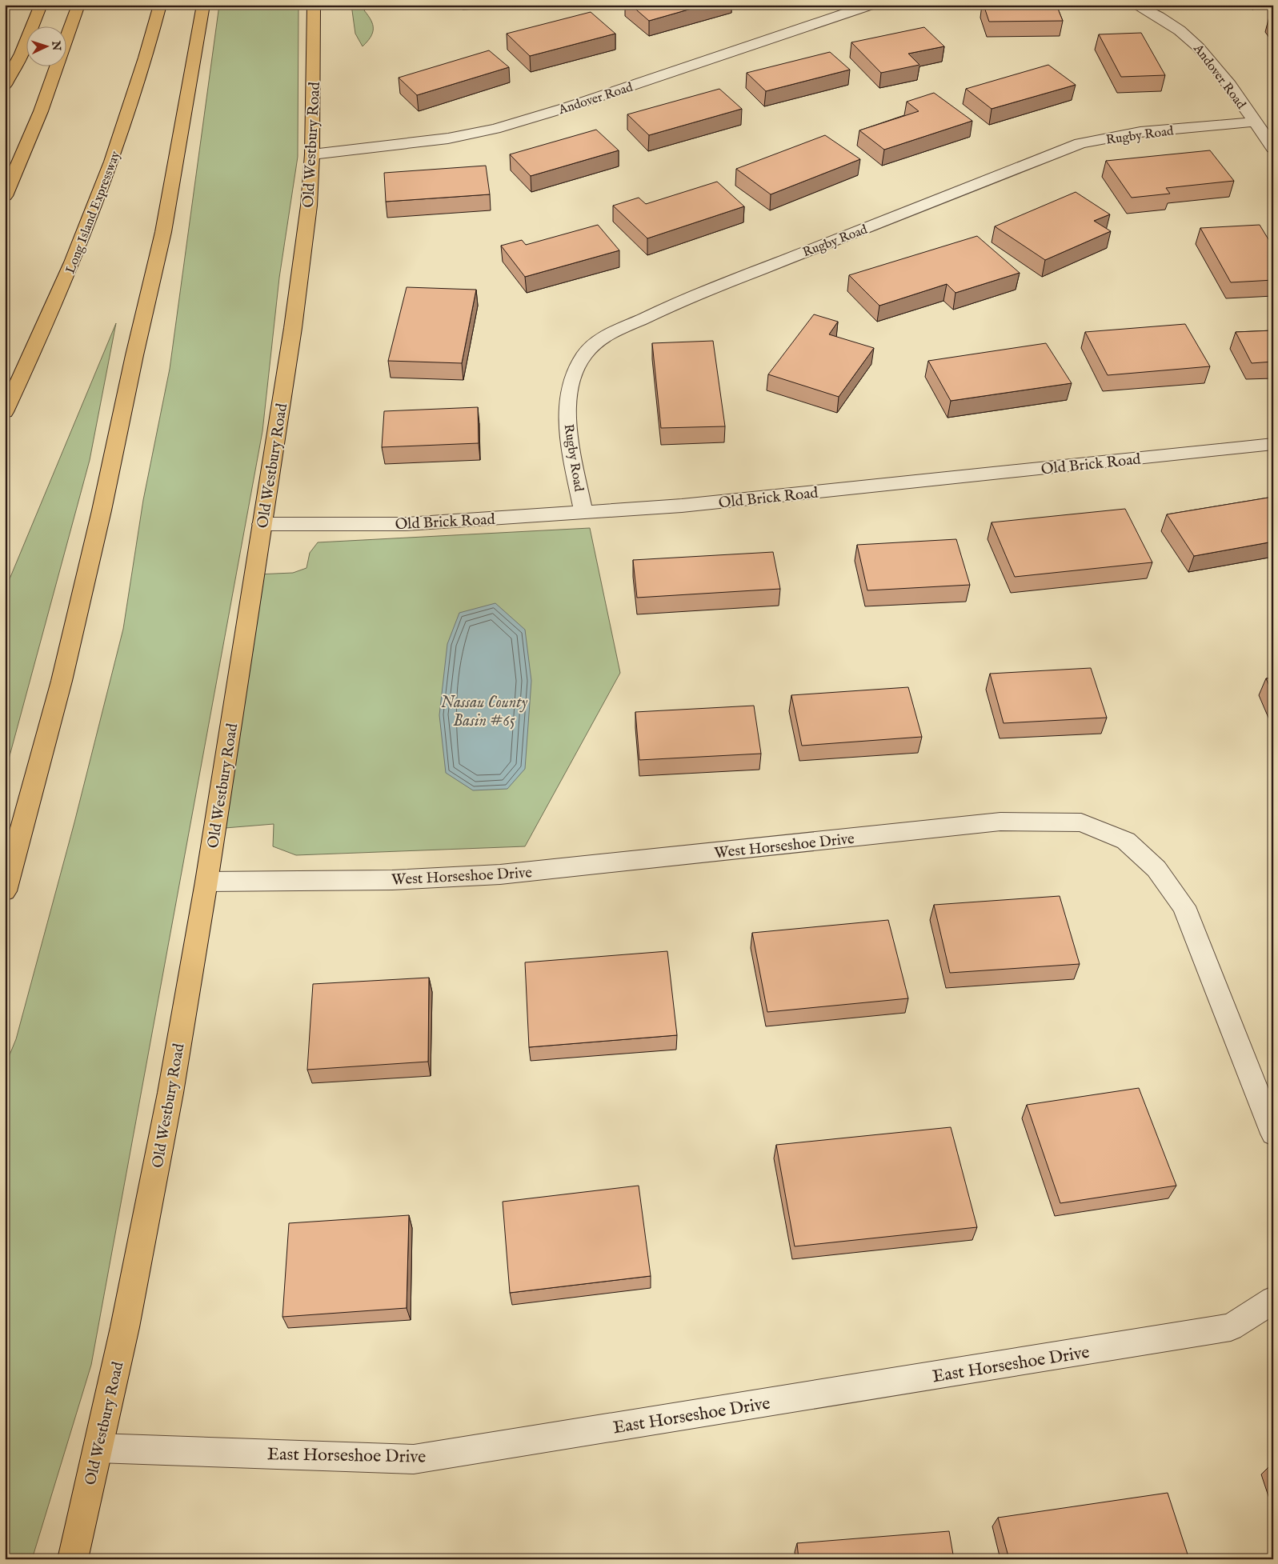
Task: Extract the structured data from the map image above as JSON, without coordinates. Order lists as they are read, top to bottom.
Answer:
{
  "streets": {
    "main road": ["Old Westbury Road", "Long Island Expressway"],
    "street": [
      "Andover Road",
      "Rugby Road",
      "Old Brick Road",
      "West Horseshoe Drive",
      "East Horseshoe Drive"
    ]
  },
  "crossings": [
    ["Andover Road", "Rugby Road"],
    ["Andover Road", "Old Westbury Road"],
    ["Rugby Road", "Old Brick Road"],
    ["Old Westbury Road", "Old Brick Road"],
    ["Old Westbury Road", "West Horseshoe Drive"],
    ["Old Westbury Road", "East Horseshoe Drive"]
  ],
  "water": ["Nassau County Basin #65"],
  "north": "right"
}
